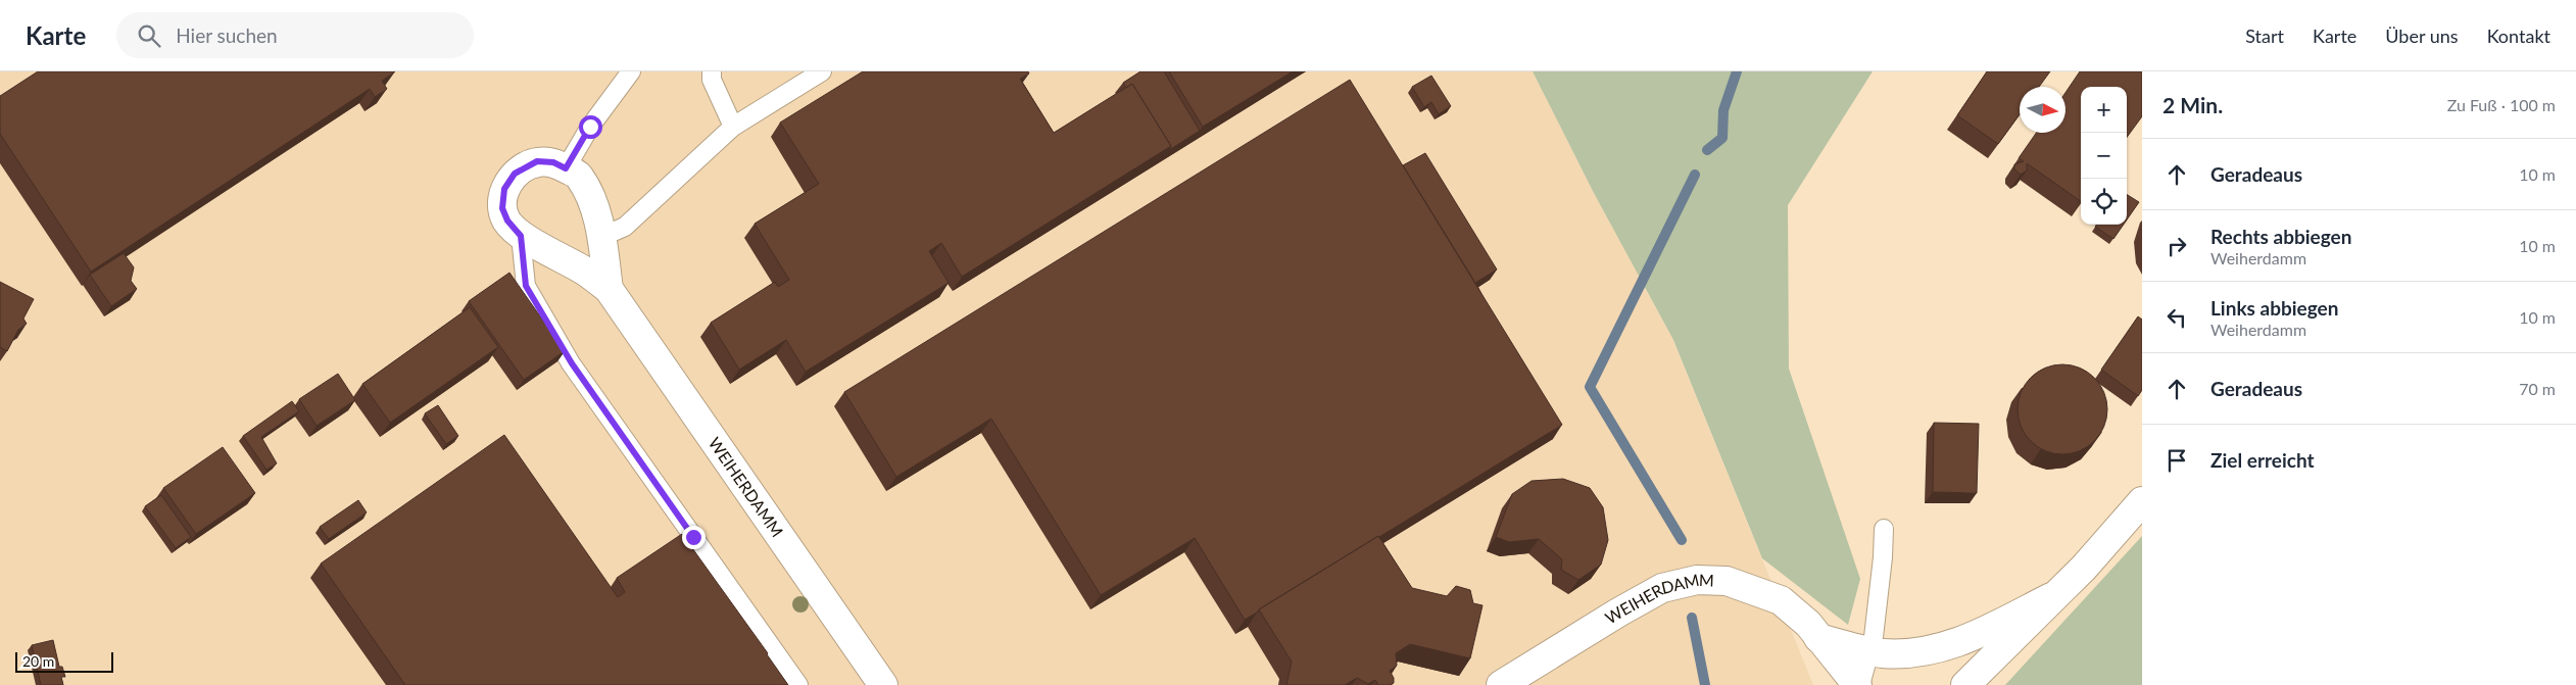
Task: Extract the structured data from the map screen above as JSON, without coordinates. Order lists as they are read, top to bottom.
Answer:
{
  "streets": {
    "street": ["WEIHERDAMM"]
  },
  "scale_bar": "20 m",
  "north": "right",
  "page": {
    "header": "Karte",
    "search": "Hier suchen",
    "nav": [
      "Start",
      "Karte",
      "Über uns",
      "Kontakt"
    ],
    "heading": ["2 Min.", "Zu Fuß · 100 m"],
    "map_buttons": ["+", "−"],
    "list": [
      ["Geradeaus", "10 m"],
      ["Rechts abbiegen", "Weiherdamm", "10 m"],
      ["Links abbiegen", "Weiherdamm", "10 m"],
      ["Geradeaus", "70 m"],
      "Ziel erreicht"
    ],
    "scale": "20 m"
  }
}
